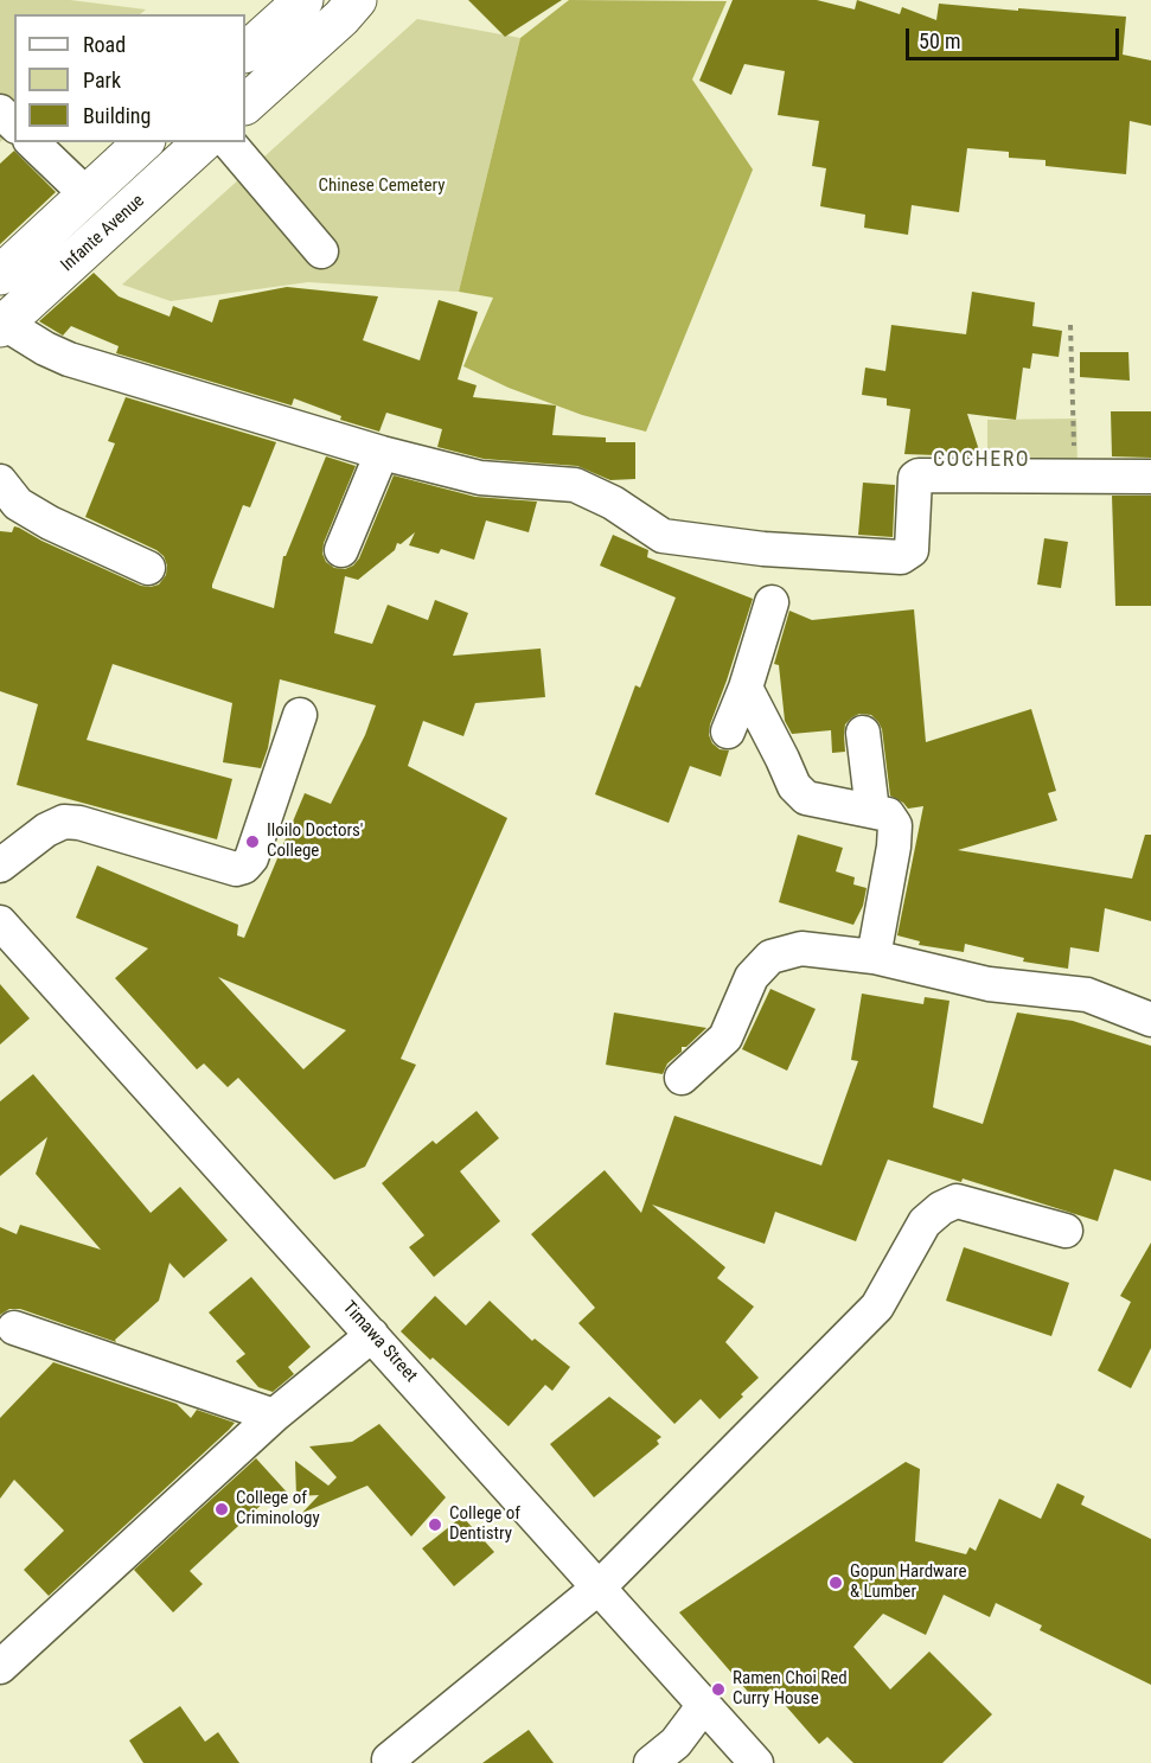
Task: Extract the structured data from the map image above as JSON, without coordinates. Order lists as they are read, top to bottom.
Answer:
{
  "streets": {
    "main road": ["Infante Avenue"],
    "street": ["Timawa Street"]
  },
  "districts": ["COCHERO"],
  "parks": ["Chinese Cemetery"],
  "places": [
    "Iloilo Doctors' College",
    "College of Criminology",
    "College of Dentistry",
    "Gopun Hardware & Lumber",
    "Ramen Choi Red Curry House"
  ],
  "legend": ["Road", "Park", "Building"],
  "scale_bar": "50 m"
}
